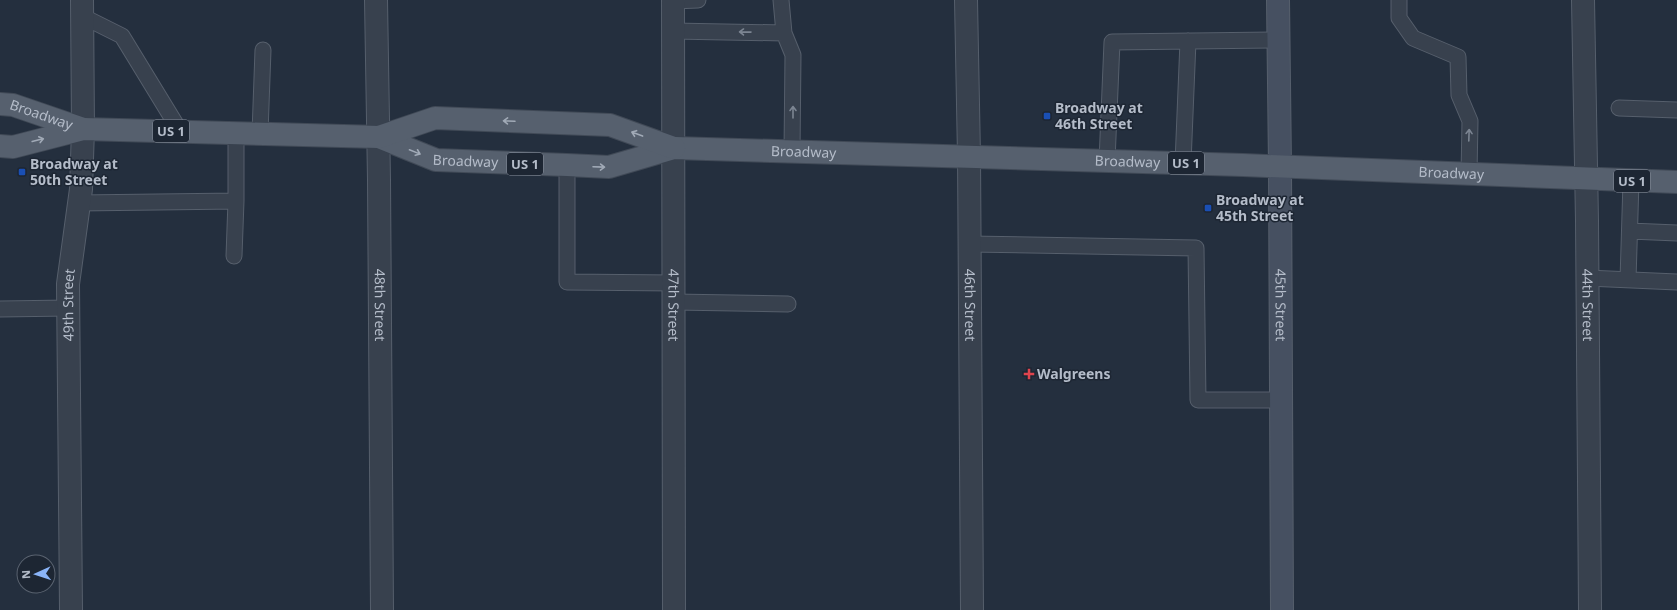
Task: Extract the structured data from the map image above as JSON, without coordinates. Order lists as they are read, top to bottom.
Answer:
{
  "streets": {
    "main road": ["Broadway", "US 1", "45th Street"],
    "street": [
      "49th Street",
      "48th Street",
      "47th Street",
      "46th Street",
      "44th Street"
    ]
  },
  "crossings": [
    ["Broadway", "49th Street"],
    ["Broadway", "48th Street"],
    ["Broadway", "47th Street"],
    ["Broadway", "46th Street"],
    ["Broadway", "45th Street"],
    ["Broadway", "44th Street"]
  ],
  "places": {
    "transit": ["Broadway at 46th Street", "Broadway at 50th Street", "Broadway at 45th Street"],
    "health": ["Walgreens"]
  },
  "north": "left"
}
